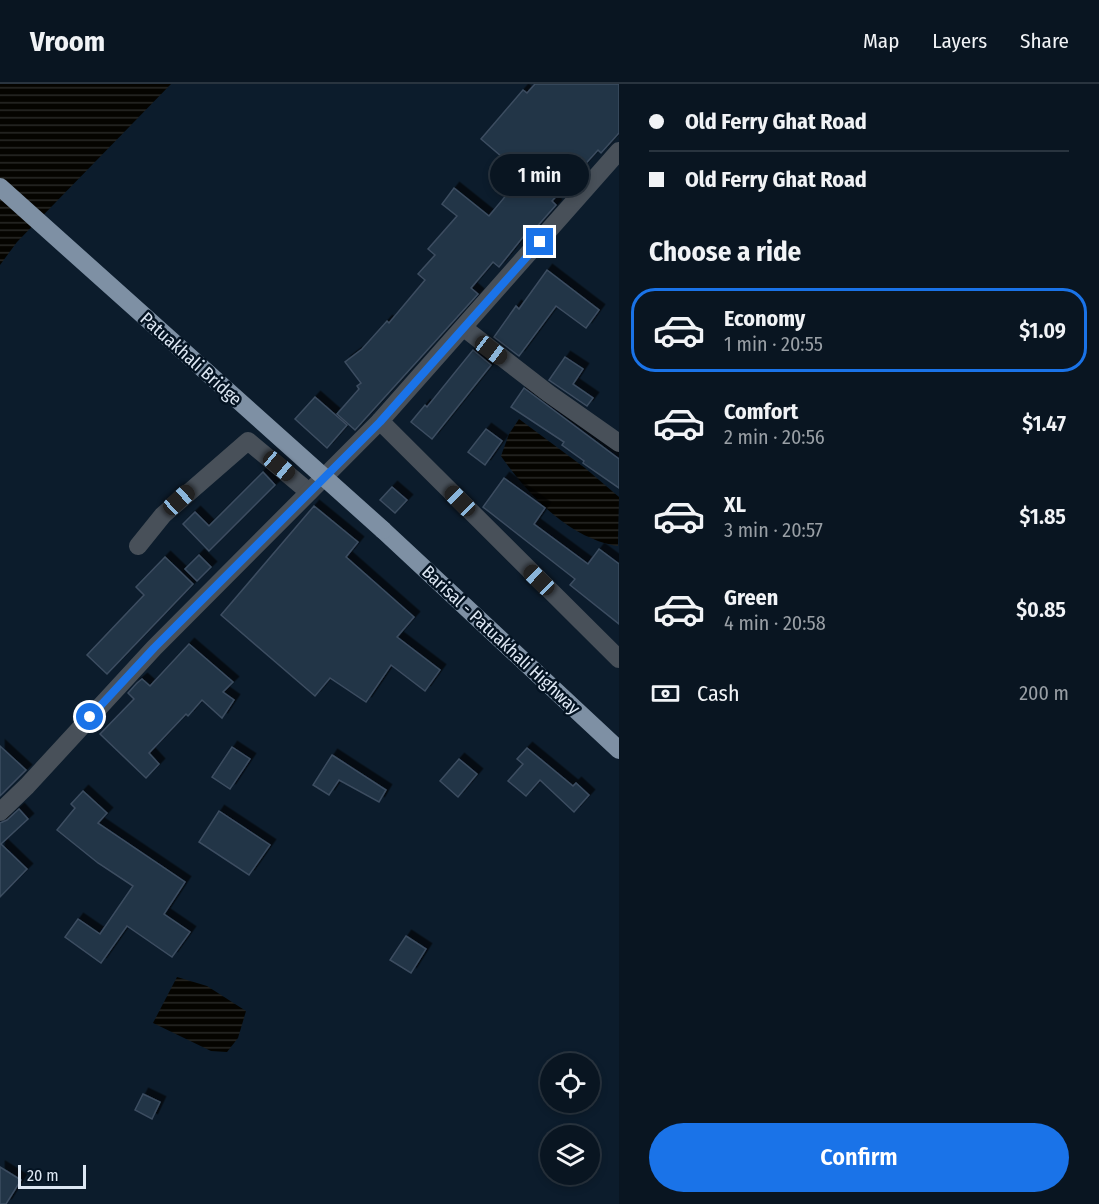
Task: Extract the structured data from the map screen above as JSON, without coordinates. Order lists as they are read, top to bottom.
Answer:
{
  "streets": {
    "highway": ["Patuakhali Bridge", "Barisal - Patuakhali Highway"]
  },
  "crossings": [
    ["Patuakhali Bridge", "Barisal - Patuakhali Highway"]
  ],
  "scale_bar": "20 m",
  "page": {
    "header": "Vroom",
    "nav": ["Map", "Layers", "Share"],
    "banner": ["Old Ferry Ghat Road", "Old Ferry Ghat Road"],
    "bubble": "1 min",
    "heading": "Choose a ride",
    "list": [
      {
        "name": "Economy",
        "note": "1 min · 20:55",
        "value": "$1.09"
      },
      {
        "name": "Comfort",
        "note": "2 min · 20:56",
        "value": "$1.47"
      },
      {
        "name": "XL",
        "note": "3 min · 20:57",
        "value": "$1.85"
      },
      {
        "name": "Green",
        "note": "4 min · 20:58",
        "value": "$0.85"
      }
    ],
    "pay": ["Cash", "200 m"],
    "buttons": "Confirm",
    "scale": "20 m"
  }
}
